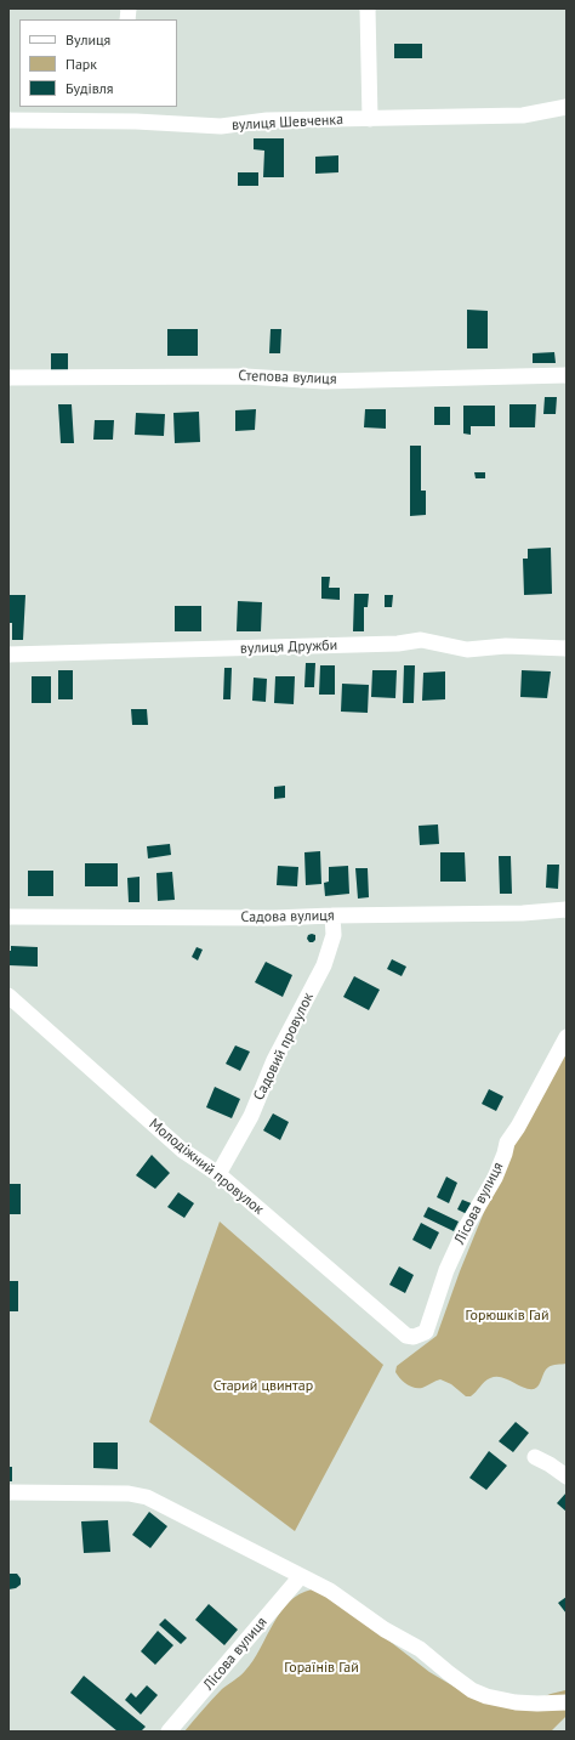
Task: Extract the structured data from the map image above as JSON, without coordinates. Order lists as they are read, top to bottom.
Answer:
{
  "streets": {
    "street": [
      "вулиця Шевченка",
      "Степова вулиця",
      "вулиця Дружби",
      "Садова вулиця",
      "Садовий провулок",
      "Молодіжний провулок",
      "Лісова вулиця"
    ]
  },
  "crossings": [
    ["Садова вулиця", "Садовий провулок"],
    ["Садовий провулок", "Молодіжний провулок"],
    ["Молодіжний провулок", "Лісова вулиця"]
  ],
  "parks": ["Горюшків Гай", "Старий цвинтар", "Гораїнів Гай"],
  "legend": ["Вулиця", "Парк", "Будівля"]
}
